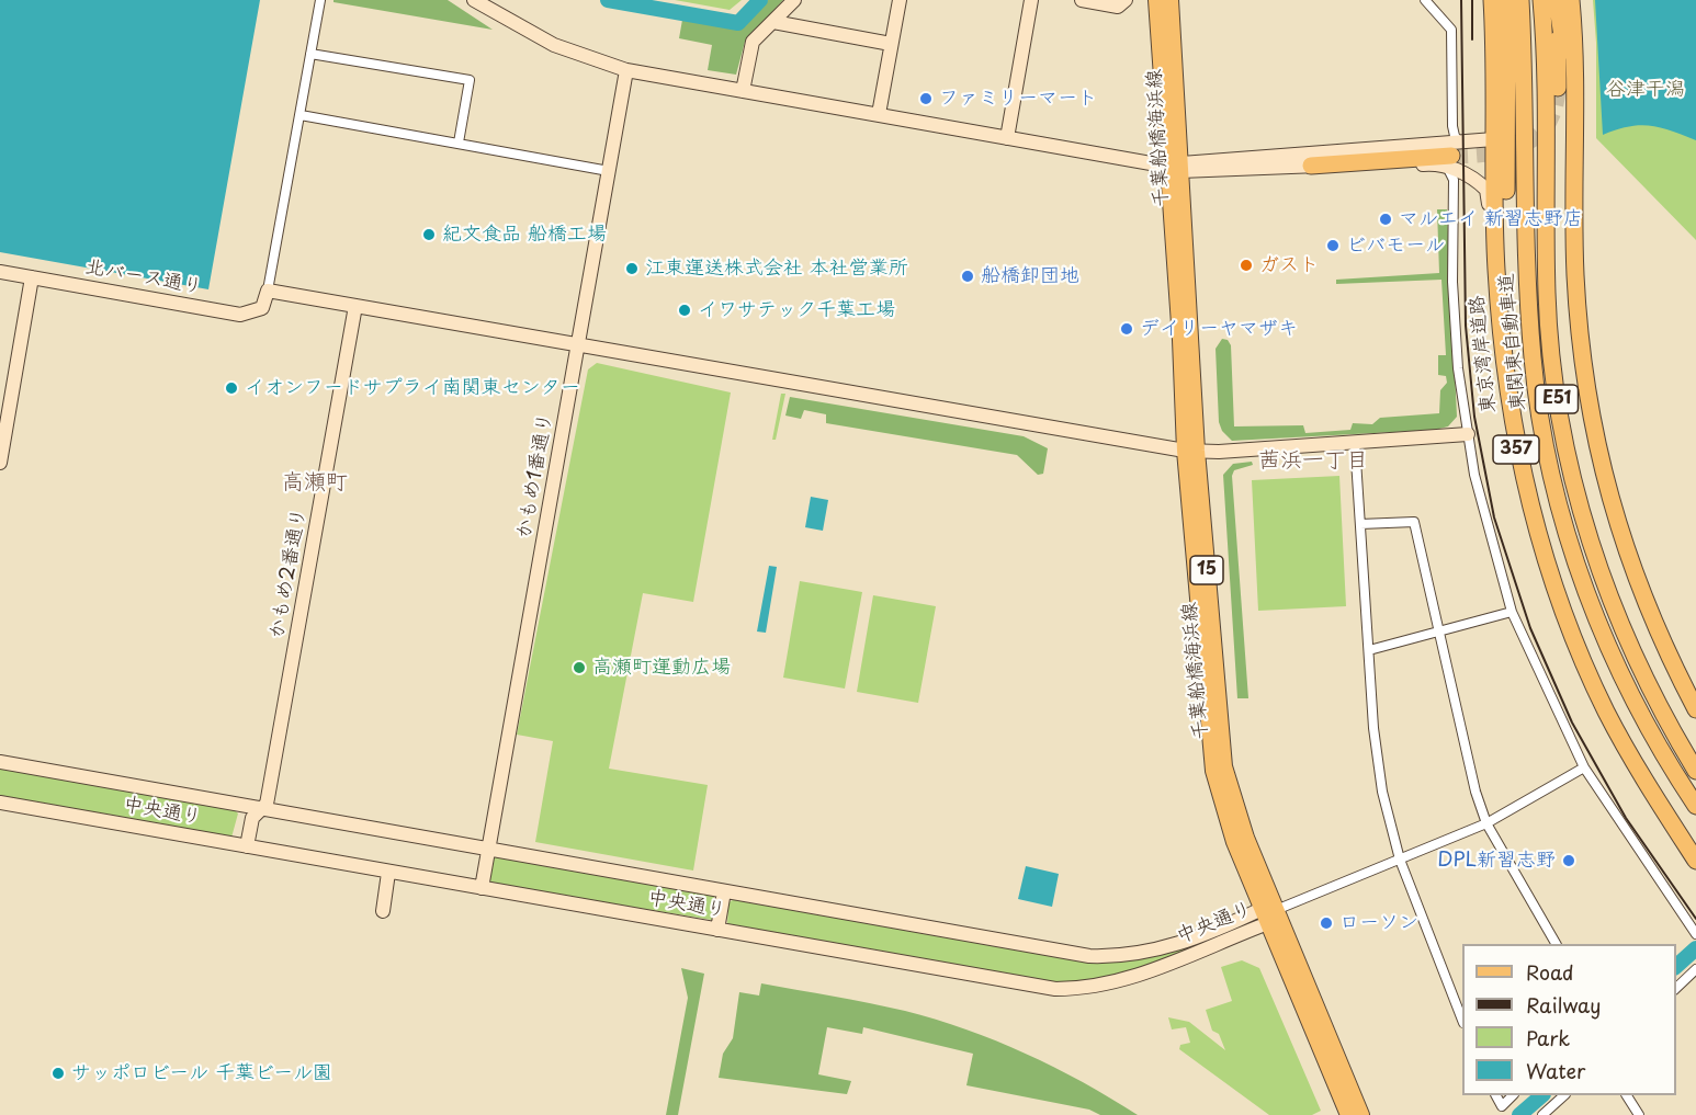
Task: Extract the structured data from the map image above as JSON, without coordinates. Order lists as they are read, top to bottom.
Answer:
{
  "streets": {
    "highway": [
      "東関東自動車道",
      "東京湾岸道路",
      "E51",
      "357"
    ],
    "main road": ["千葉船橋海浜線", "15"],
    "street": [
      "北バース通り",
      "かもめ1番通り",
      "かもめ2番通り",
      "中央通り"
    ]
  },
  "crossings": [
    ["千葉船橋海浜線", "中央通り"],
    ["かもめ1番通り", "中央通り"],
    ["かもめ2番通り", "中央通り"]
  ],
  "districts": ["茜浜一丁目", "高瀬町"],
  "parks": ["谷津干潟"],
  "places": [
    "ファミリーマート",
    "マルエイ 新習志野店",
    "紀文食品 船橋工場",
    "ビバモール",
    "ガスト",
    "江東運送株式会社 本社営業所",
    "船橋卸団地",
    "イワサテック千葉工場",
    "デイリーヤマザキ",
    "イオンフードサプライ南関東センター",
    "高瀬町運動広場",
    "DPL新習志野",
    "ローソン",
    "サッポロビール 千葉ビール園"
  ],
  "legend": [
    "Road",
    "Railway",
    "Park",
    "Water"
  ]
}
